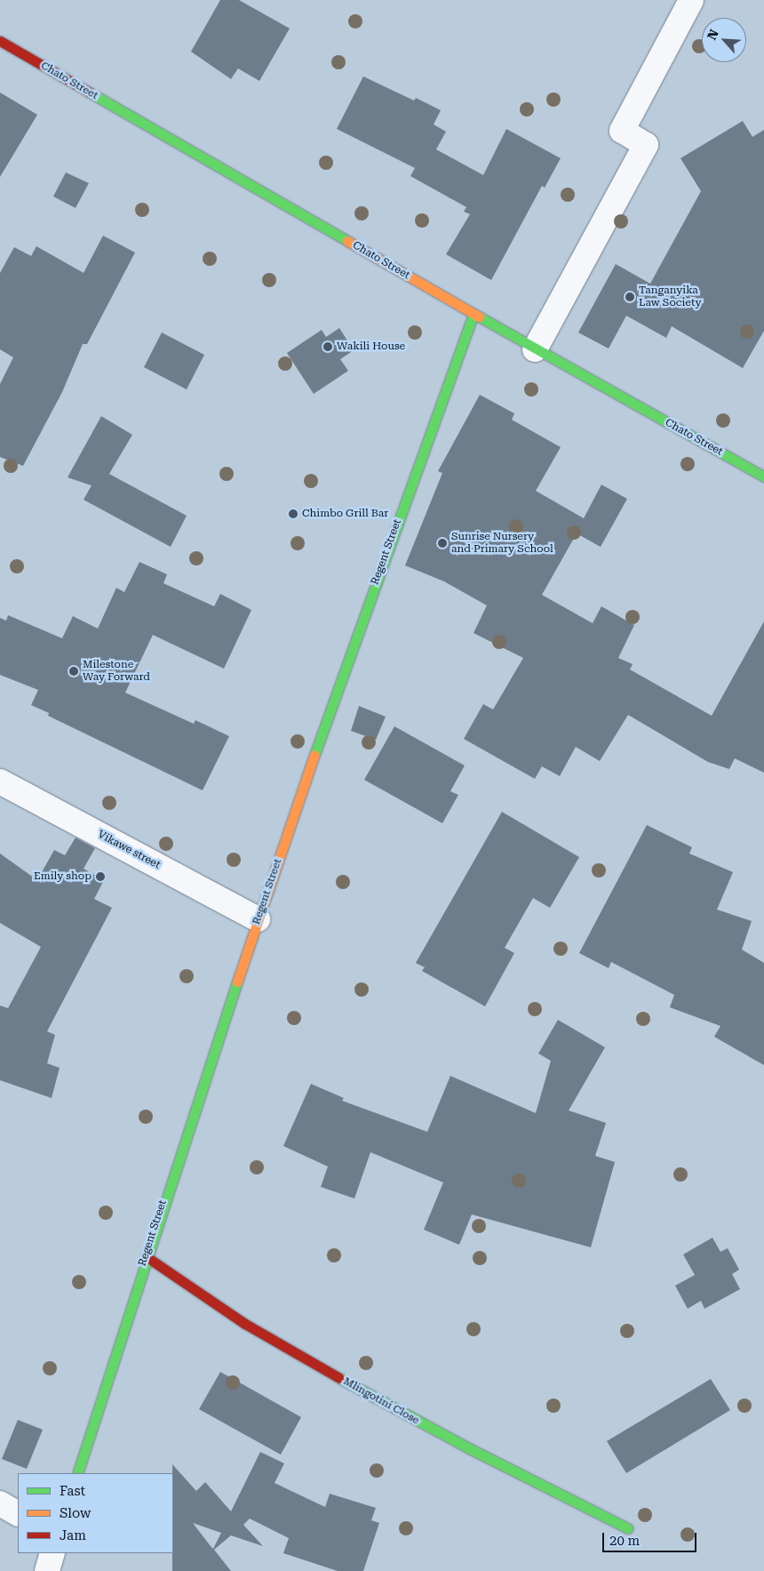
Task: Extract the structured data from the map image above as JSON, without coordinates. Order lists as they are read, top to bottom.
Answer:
{
  "streets": {
    "street": [
      "Chato Street",
      "Regent Street",
      "Vikawe street",
      "Mlingotini Close"
    ]
  },
  "crossings": [
    ["Chato Street", "Regent Street"],
    ["Regent Street", "Vikawe street"],
    ["Regent Street", "Mlingotini Close"]
  ],
  "places": [
    "Tanganyika Law Society",
    "Wakili House",
    "Chimbo Grill Bar",
    "Sunrise Nursery and Primary School",
    "Milestone Way Forward",
    "Emily shop"
  ],
  "legend": ["Fast", "Slow", "Jam"],
  "scale_bar": "20 m",
  "north": "top left"
}
